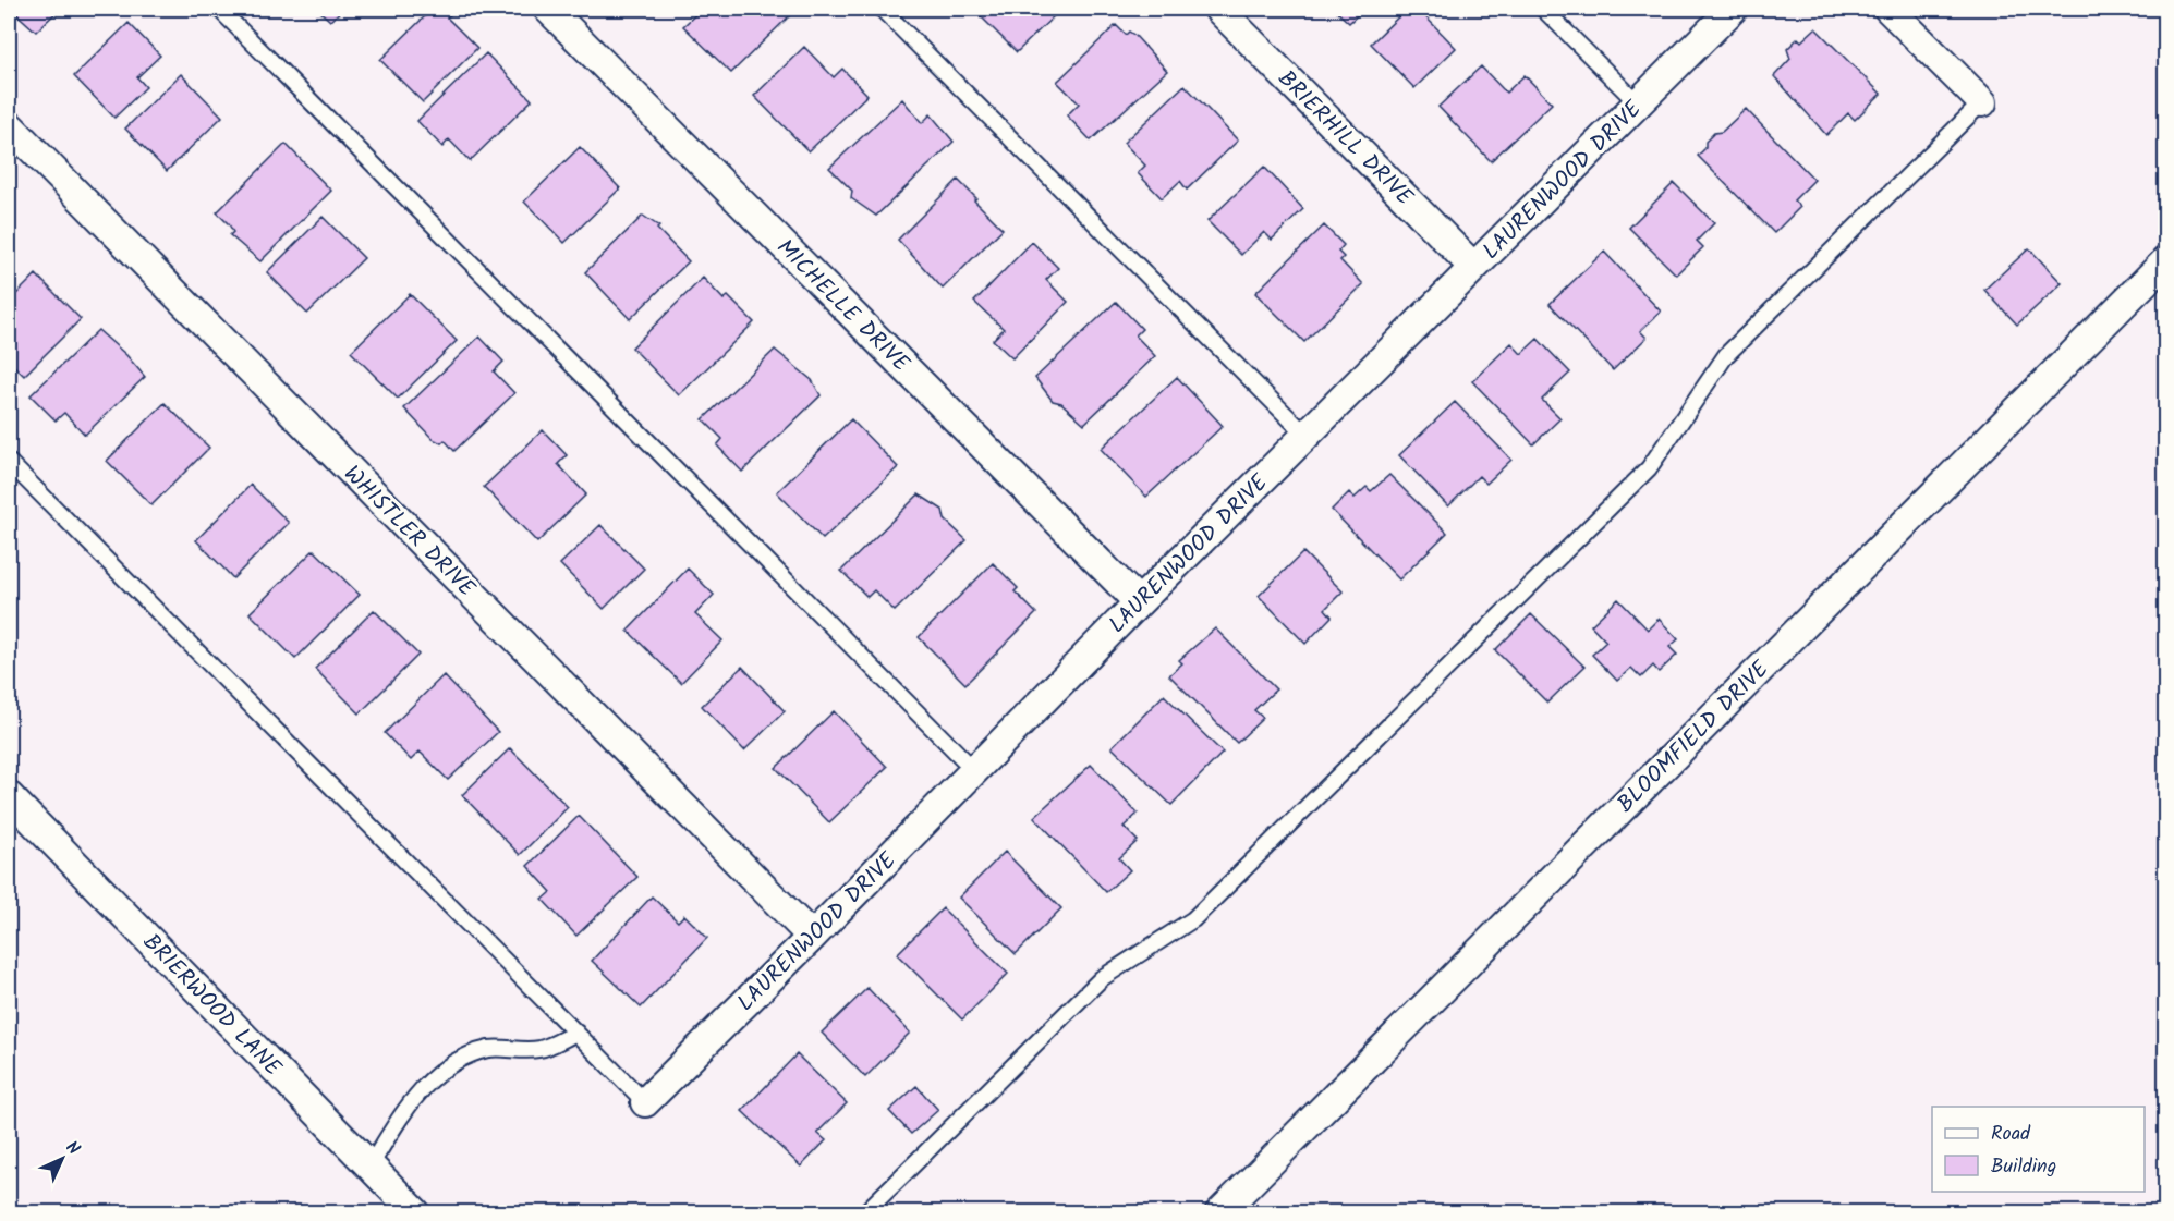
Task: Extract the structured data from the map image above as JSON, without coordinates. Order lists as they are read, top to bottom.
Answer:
{
  "streets": {
    "street": [
      "BRIERHILL DRIVE",
      "LAURENWOOD DRIVE",
      "MICHELLE DRIVE",
      "WHISTLER DRIVE",
      "BLOOMFIELD DRIVE",
      "BRIERWOOD LANE"
    ]
  },
  "crossings": [
    ["BRIERHILL DRIVE", "LAURENWOOD DRIVE"],
    ["LAURENWOOD DRIVE", "MICHELLE DRIVE"],
    ["LAURENWOOD DRIVE", "WHISTLER DRIVE"]
  ],
  "legend": ["Road", "Building"],
  "north": "top right"
}
